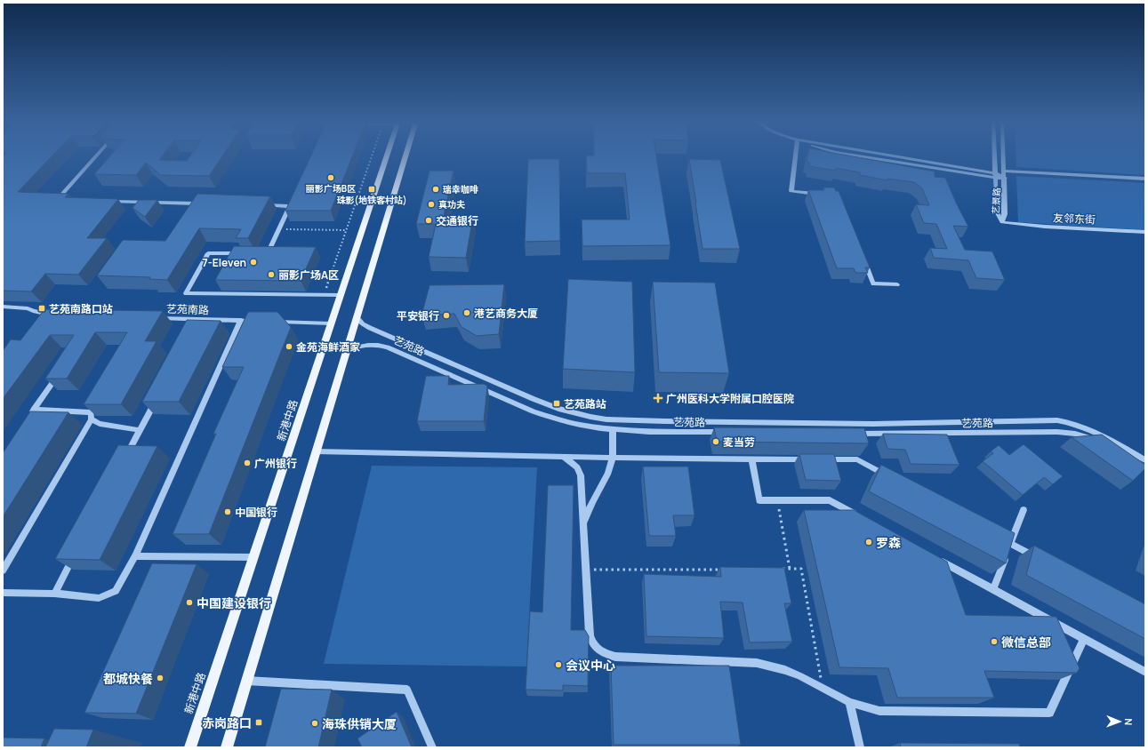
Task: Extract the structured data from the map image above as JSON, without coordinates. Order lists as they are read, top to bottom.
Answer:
{
  "streets": {
    "main road": ["新港中路"],
    "street": [
      "艺景路",
      "友邻东街",
      "艺苑南路",
      "艺苑路"
    ]
  },
  "crossings": [
    ["艺景路", "友邻东街"]
  ],
  "places": {
    "other": [
      "丽影广场B区",
      "瑞幸咖啡",
      "真功夫",
      "交通银行",
      "7-Eleven",
      "丽影广场A区",
      "港艺商务大厦",
      "平安银行",
      "金苑海鲜酒家",
      "麦当劳",
      "广州银行",
      "中国银行",
      "罗森",
      "中国建设银行",
      "微信总部",
      "会议中心",
      "都城快餐",
      "海珠供销大厦"
    ],
    "transit": [
      "珠影(地铁客村站)",
      "艺苑南路口站",
      "艺苑路站",
      "赤岗路口"
    ],
    "health": ["广州医科大学附属口腔医院"]
  },
  "north": "right"
}
